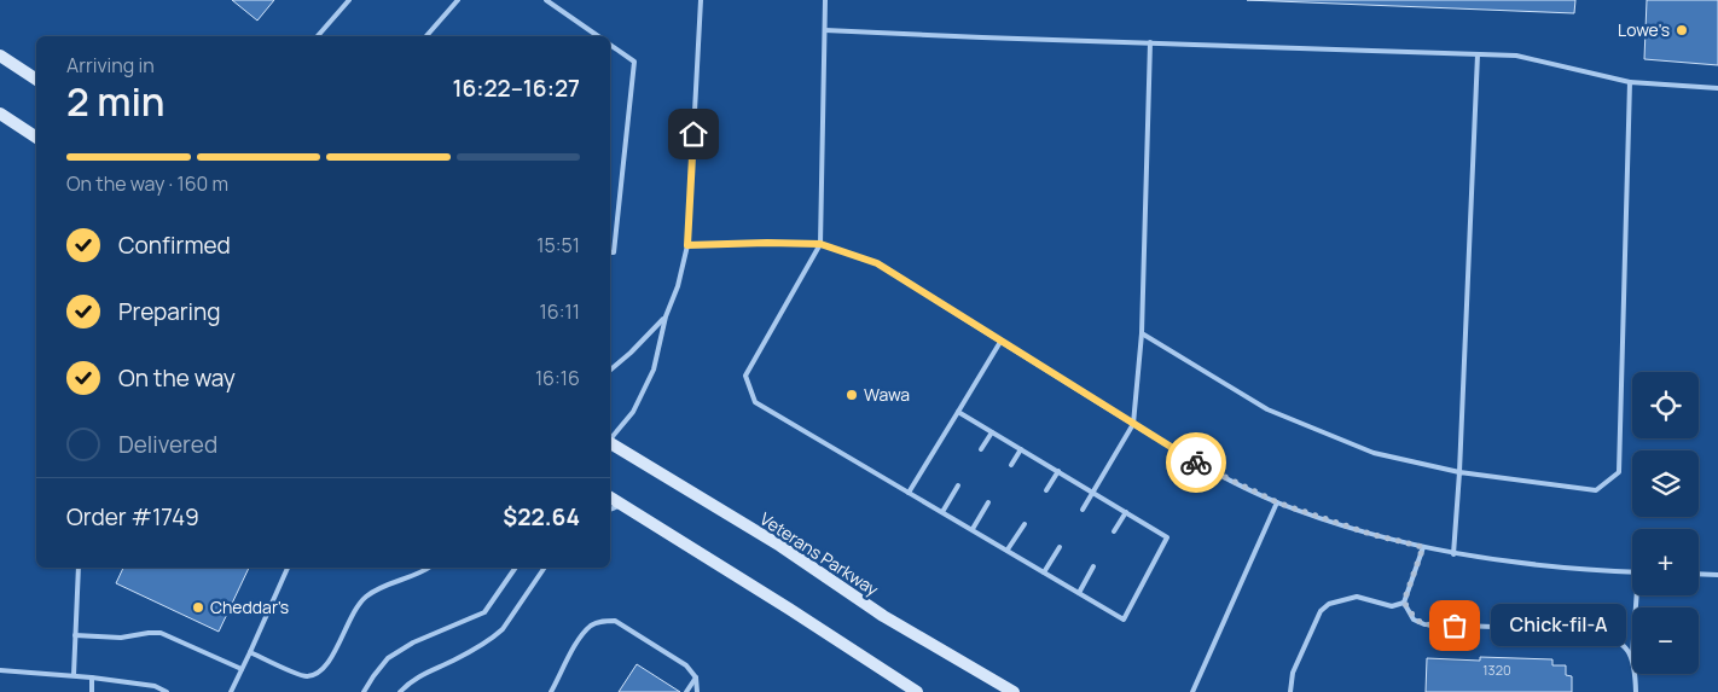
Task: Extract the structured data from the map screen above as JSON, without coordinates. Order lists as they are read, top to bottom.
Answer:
{
  "streets": {
    "main road": ["Veterans Parkway"]
  },
  "places": [
    "Lowe's",
    "Wawa",
    "Cheddar's",
    "Chick-fil-A"
  ],
  "house_numbers": ["1320"],
  "page": {
    "heading": ["2 min", "Arriving in", "16:22–16:27"],
    "panel": ["Order #1749", "$22.64"],
    "bar": "On the way · 160 m",
    "list": [
      ["Confirmed", "15:51"],
      ["Preparing", "16:11"],
      ["On the way", "16:16"],
      "Delivered"
    ],
    "map_buttons": ["+", "−"],
    "bubble": "Chick-fil-A"
  }
}
